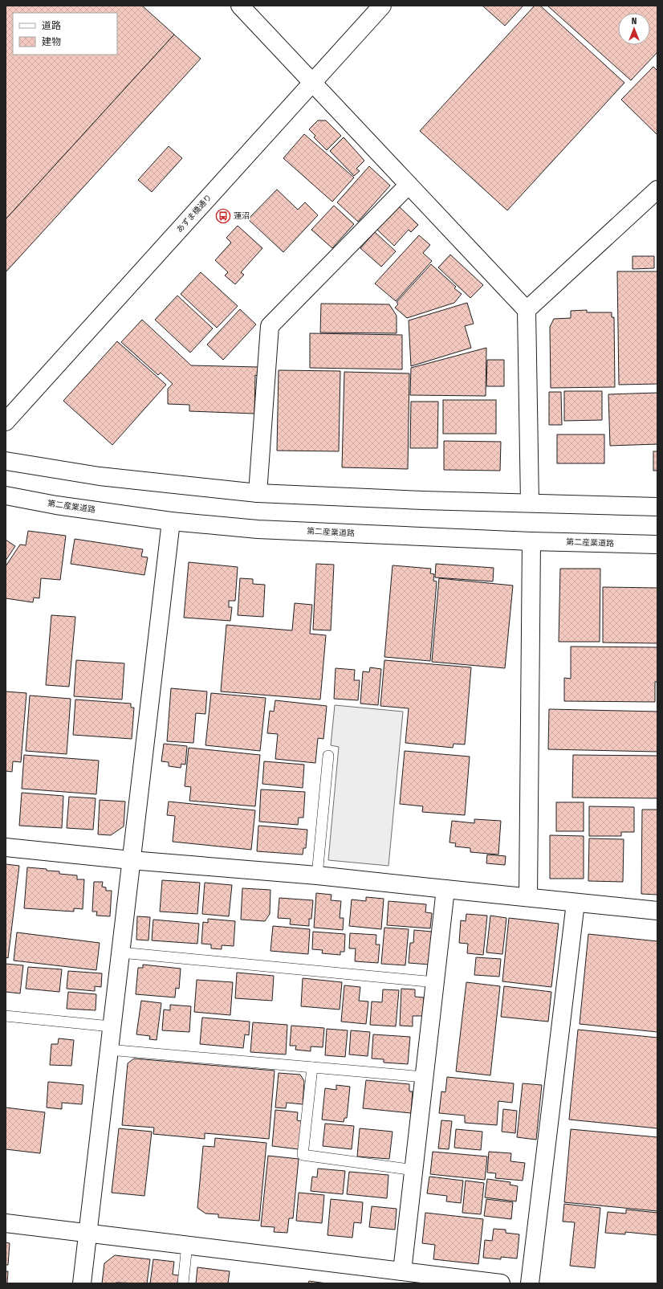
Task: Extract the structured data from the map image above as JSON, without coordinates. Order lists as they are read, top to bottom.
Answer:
{
  "streets": {
    "street": ["あずま橋通り", "第二産業道路"]
  },
  "places": {
    "bus stop": ["蓮沼"]
  },
  "legend": ["道路", "建物"],
  "north": "top"
}
